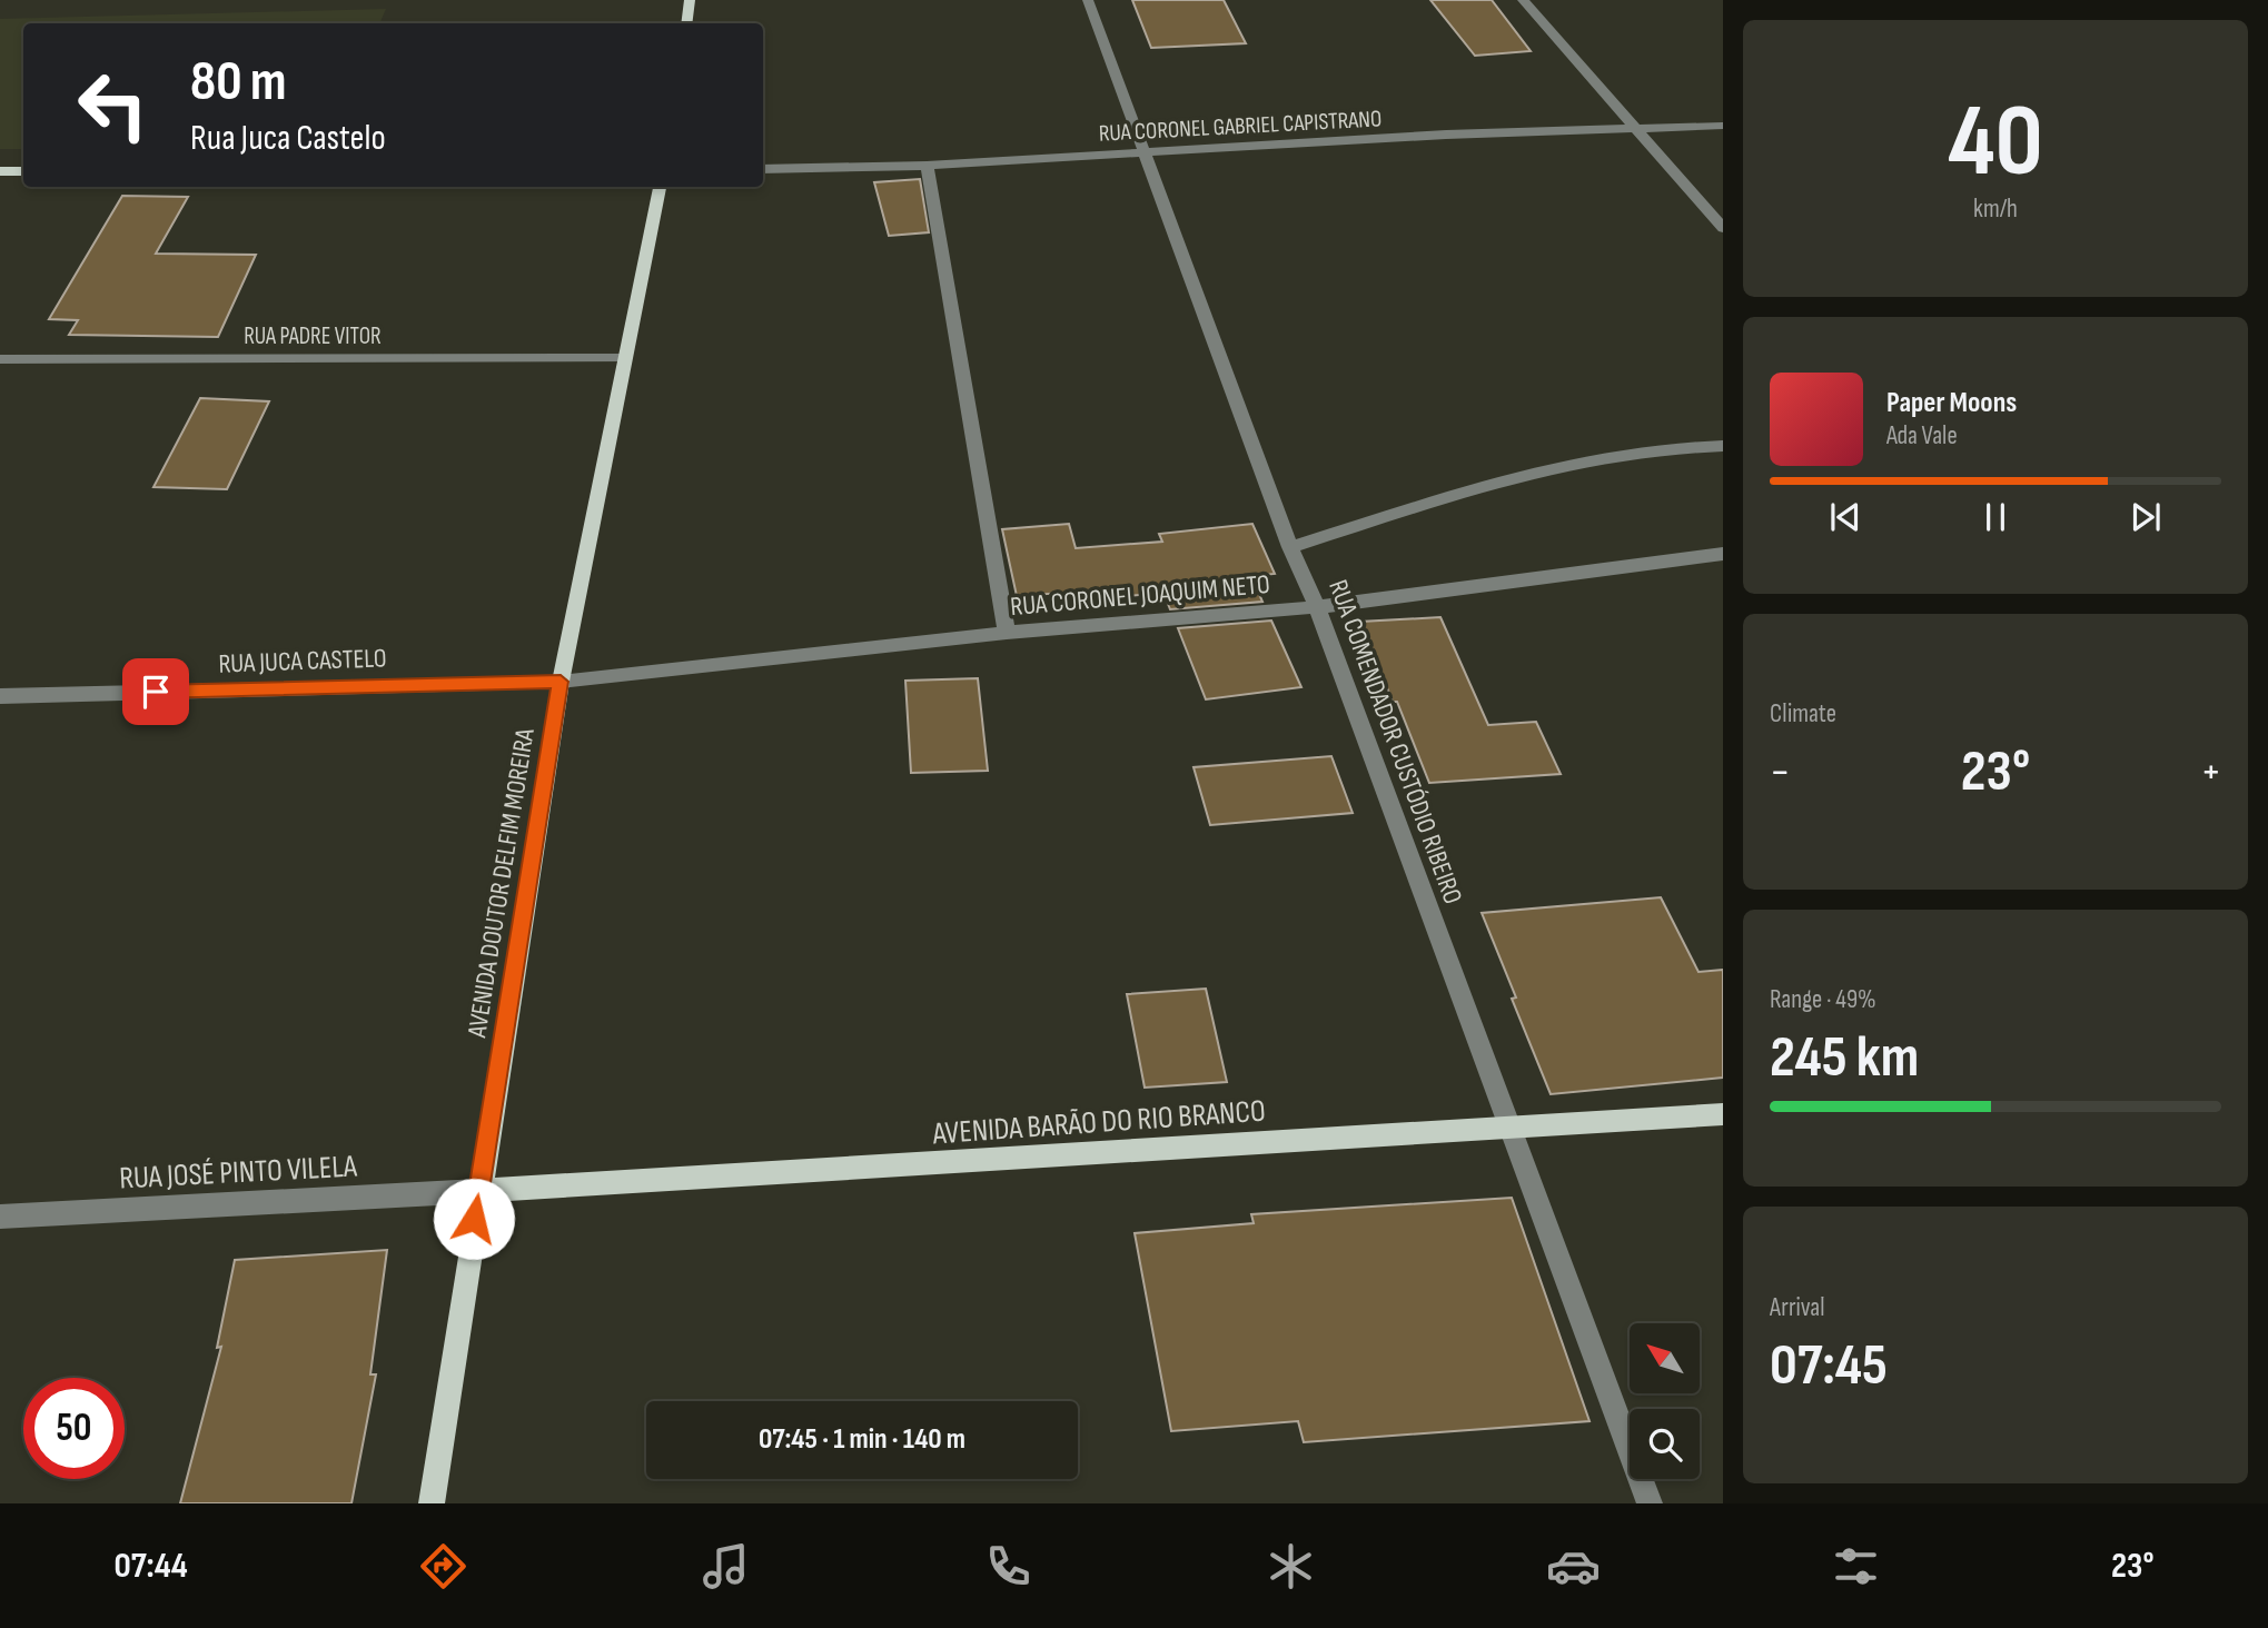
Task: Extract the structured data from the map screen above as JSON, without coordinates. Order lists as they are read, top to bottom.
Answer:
{
  "streets": {
    "main road": ["AVENIDA DOUTOR DELFIM MOREIRA", "AVENIDA BARÃO DO RIO BRANCO"],
    "street": [
      "RUA CORONEL GABRIEL CAPISTRANO",
      "RUA PADRE VITOR",
      "RUA CORONEL JOAQUIM NETO",
      "RUA JUCA CASTELO",
      "RUA COMENDADOR CUSTÓDIO RIBEIRO",
      "RUA JOSÉ PINTO VILELA"
    ]
  },
  "crossings": [
    ["RUA CORONEL GABRIEL CAPISTRANO", "RUA COMENDADOR CUSTÓDIO RIBEIRO"],
    ["RUA PADRE VITOR", "AVENIDA DOUTOR DELFIM MOREIRA"],
    ["RUA CORONEL JOAQUIM NETO", "RUA JUCA CASTELO"],
    ["RUA CORONEL JOAQUIM NETO", "RUA COMENDADOR CUSTÓDIO RIBEIRO"],
    ["RUA CORONEL JOAQUIM NETO", "AVENIDA DOUTOR DELFIM MOREIRA"],
    ["RUA JUCA CASTELO", "AVENIDA DOUTOR DELFIM MOREIRA"],
    ["RUA COMENDADOR CUSTÓDIO RIBEIRO", "AVENIDA BARÃO DO RIO BRANCO"],
    ["AVENIDA DOUTOR DELFIM MOREIRA", "AVENIDA BARÃO DO RIO BRANCO"],
    ["AVENIDA DOUTOR DELFIM MOREIRA", "RUA JOSÉ PINTO VILELA"],
    ["AVENIDA BARÃO DO RIO BRANCO", "RUA JOSÉ PINTO VILELA"]
  ],
  "north": "top left",
  "page": {
    "tile": [
      ["40", "km/h"],
      "Climate",
      ["Range · 49%", "245 km"],
      ["Arrival", "07:45"]
    ],
    "turn": ["80 m", "Rua Juca Castelo"],
    "song": ["Paper Moons", "Ada Vale"],
    "heat": ["−", "23°", "+"],
    "limit": "50",
    "trip": "07:45 · 1 min · 140 m",
    "tabs": ["07:44", "23°"]
  }
}
